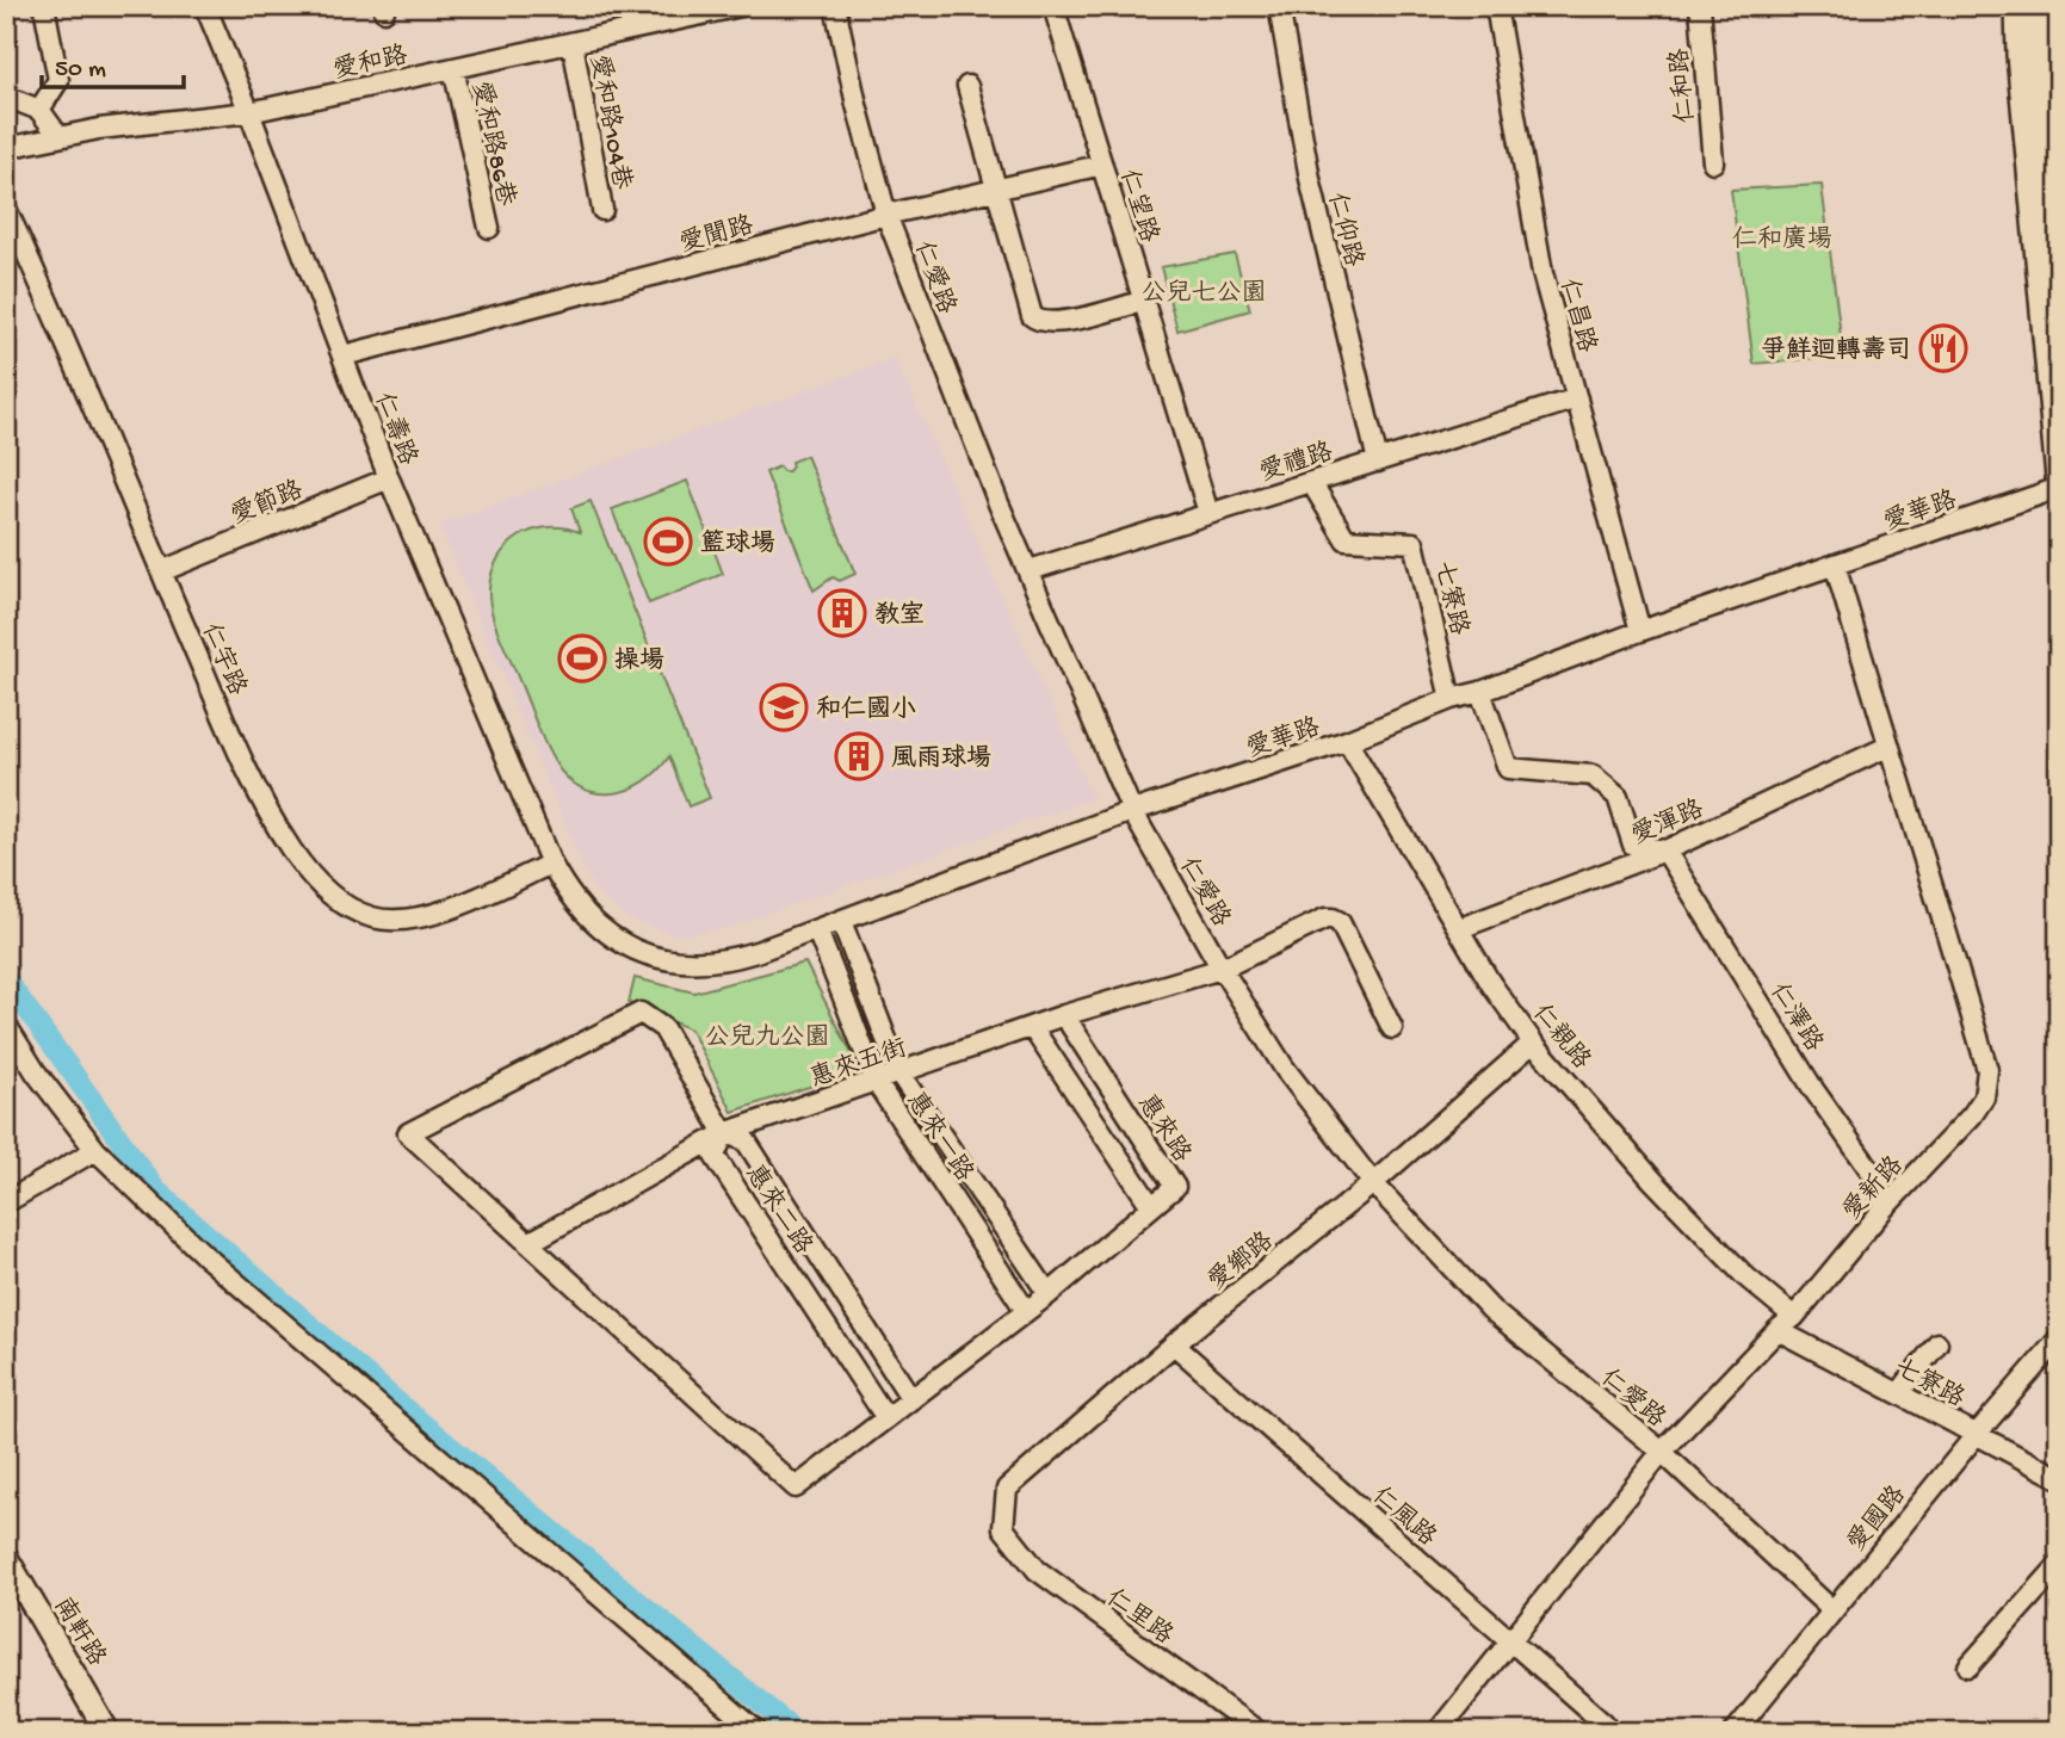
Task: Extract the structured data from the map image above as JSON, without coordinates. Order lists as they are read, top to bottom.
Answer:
{
  "streets": {
    "street": [
      "愛和路",
      "仁和路",
      "愛和路104巷",
      "愛和路86巷",
      "仁望路",
      "仁仰路",
      "愛聞路",
      "仁愛路",
      "仁昌路",
      "仁壽路",
      "愛禮路",
      "愛節路",
      "愛華路",
      "七寮路",
      "仁宇路",
      "愛渾路",
      "仁澤路",
      "仁親路",
      "惠來五街",
      "惠來路",
      "惠來一路",
      "愛新路",
      "惠來二路",
      "愛鄉路",
      "仁風路",
      "愛國路",
      "仁里路",
      "南軒路"
    ]
  },
  "crossings": [
    ["愛和路", "愛和路104巷"],
    ["愛和路", "愛和路86巷"],
    ["愛和路", "仁壽路"],
    ["仁望路", "愛聞路"],
    ["仁望路", "愛禮路"],
    ["仁仰路", "愛禮路"],
    ["愛聞路", "仁愛路"],
    ["愛聞路", "仁壽路"],
    ["仁愛路", "愛禮路"],
    ["仁愛路", "愛華路"],
    ["仁愛路", "惠來五街"],
    ["仁愛路", "愛新路"],
    ["仁愛路", "愛鄉路"],
    ["仁愛路", "愛國路"],
    ["仁昌路", "愛禮路"],
    ["仁昌路", "愛華路"],
    ["仁壽路", "愛節路"],
    ["仁壽路", "愛華路"],
    ["仁壽路", "仁宇路"],
    ["愛禮路", "七寮路"],
    ["愛節路", "仁宇路"],
    ["愛華路", "七寮路"],
    ["愛華路", "仁宇路"],
    ["愛華路", "仁親路"],
    ["愛華路", "惠來一路"],
    ["愛華路", "愛新路"],
    ["七寮路", "愛新路"],
    ["七寮路", "愛國路"],
    ["愛渾路", "仁澤路"],
    ["愛渾路", "仁親路"],
    ["愛渾路", "愛新路"],
    ["仁澤路", "愛新路"],
    ["仁親路", "愛新路"],
    ["仁親路", "愛鄉路"],
    ["惠來五街", "惠來路"],
    ["惠來五街", "惠來一路"],
    ["惠來五街", "惠來二路"],
    ["愛新路", "仁風路"],
    ["愛鄉路", "仁風路"],
    ["愛鄉路", "仁里路"]
  ],
  "parks": ["仁和廣場", "公兒七公園", "公兒九公園"],
  "places": {
    "restaurant": ["爭鮮迴轉壽司"],
    "sports": ["籃球場", "操場"],
    "building": ["教室", "風雨球場"],
    "school or university": ["和仁國小"]
  },
  "scale_bar": "50 m"
}
